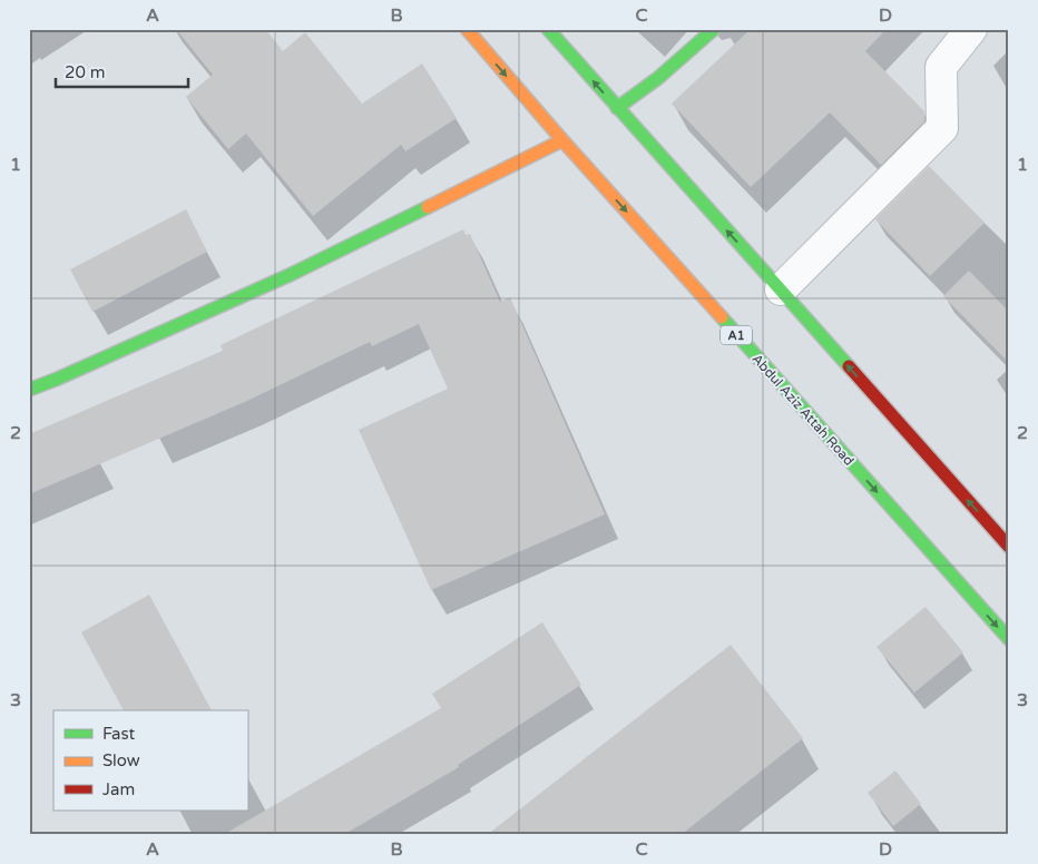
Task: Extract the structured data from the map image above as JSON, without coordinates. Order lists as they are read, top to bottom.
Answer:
{
  "streets": {
    "main road": ["A1", "Abdul Aziz Attah Road"]
  },
  "legend": ["Fast", "Slow", "Jam"],
  "scale_bar": "20 m",
  "grid": {
    "columns": [
      "A",
      "B",
      "C",
      "D"
    ],
    "rows": ["1", "2", "3"]
  }
}
